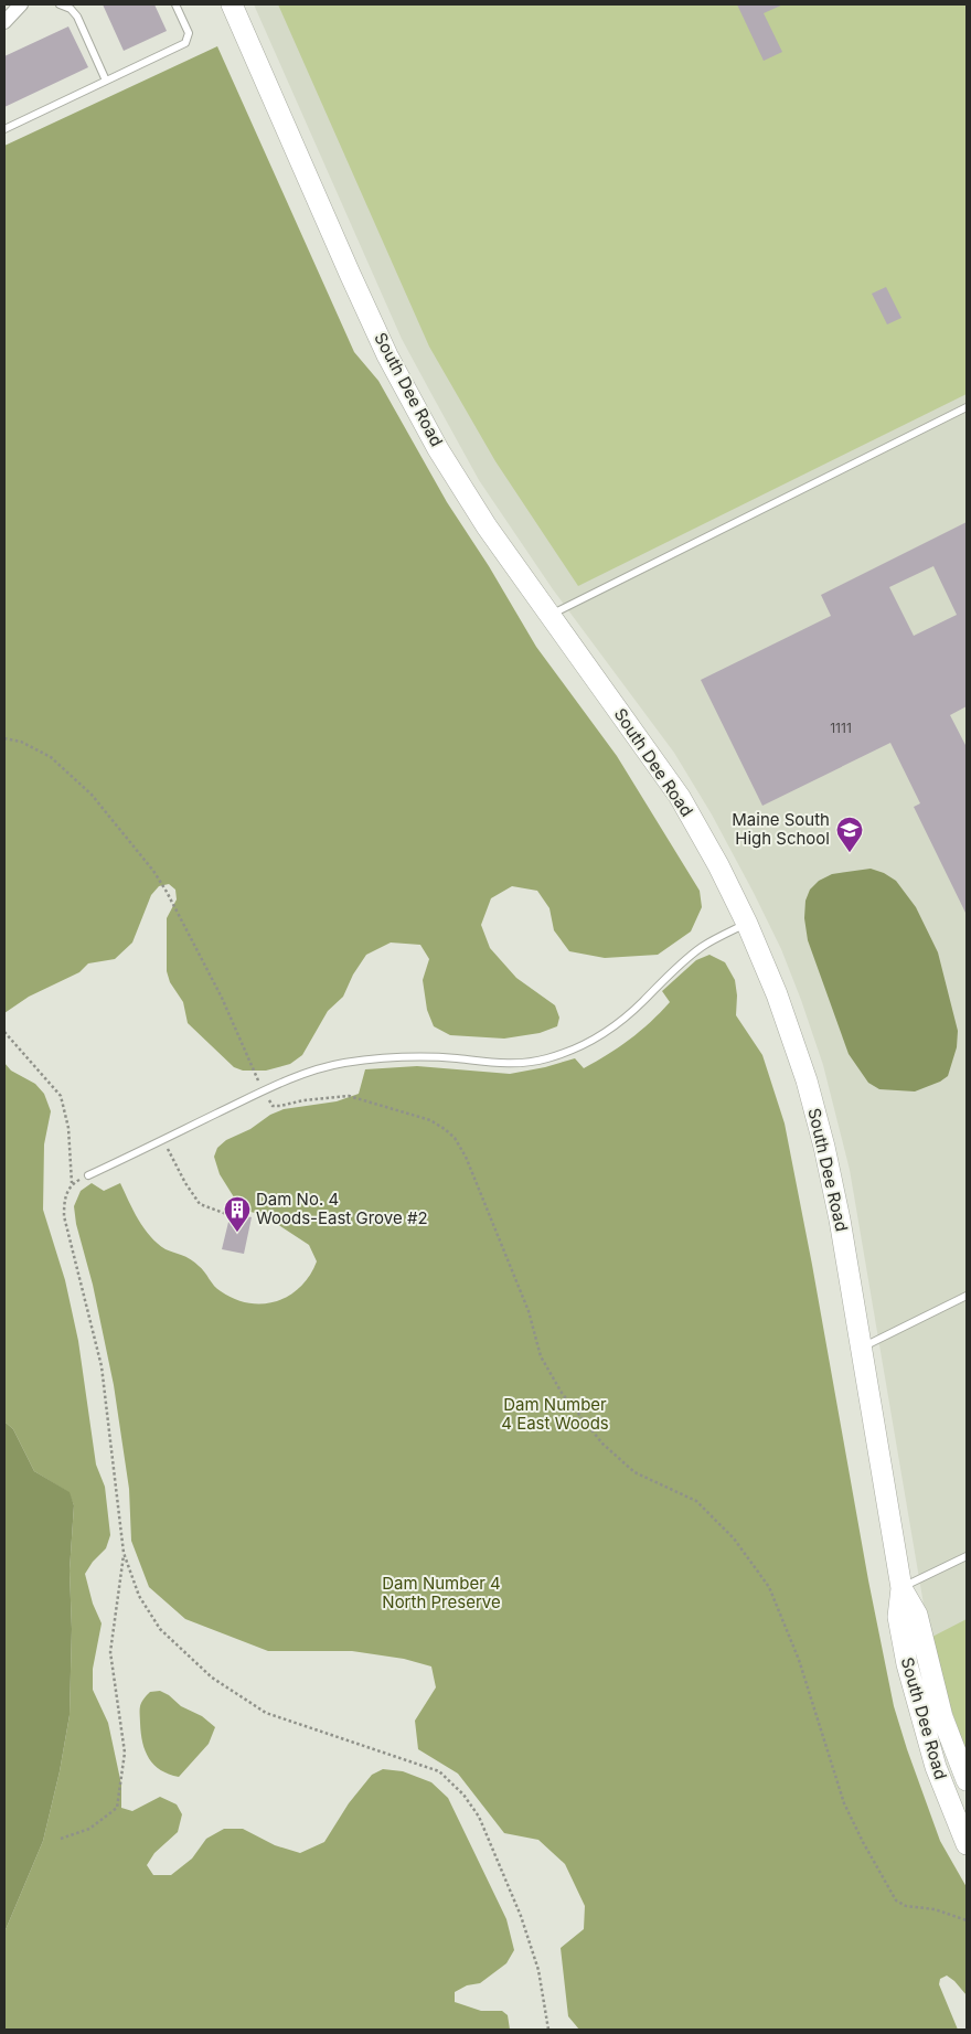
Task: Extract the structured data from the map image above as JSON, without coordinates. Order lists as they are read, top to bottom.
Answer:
{
  "streets": {
    "main road": ["South Dee Road"]
  },
  "parks": ["Dam Number 4 East Woods", "Dam Number 4 North Preserve"],
  "places": {
    "school or university": ["Maine South High School"],
    "building": ["Dam No. 4 Woods-East Grove #2"]
  },
  "house_numbers": ["1111"]
}
